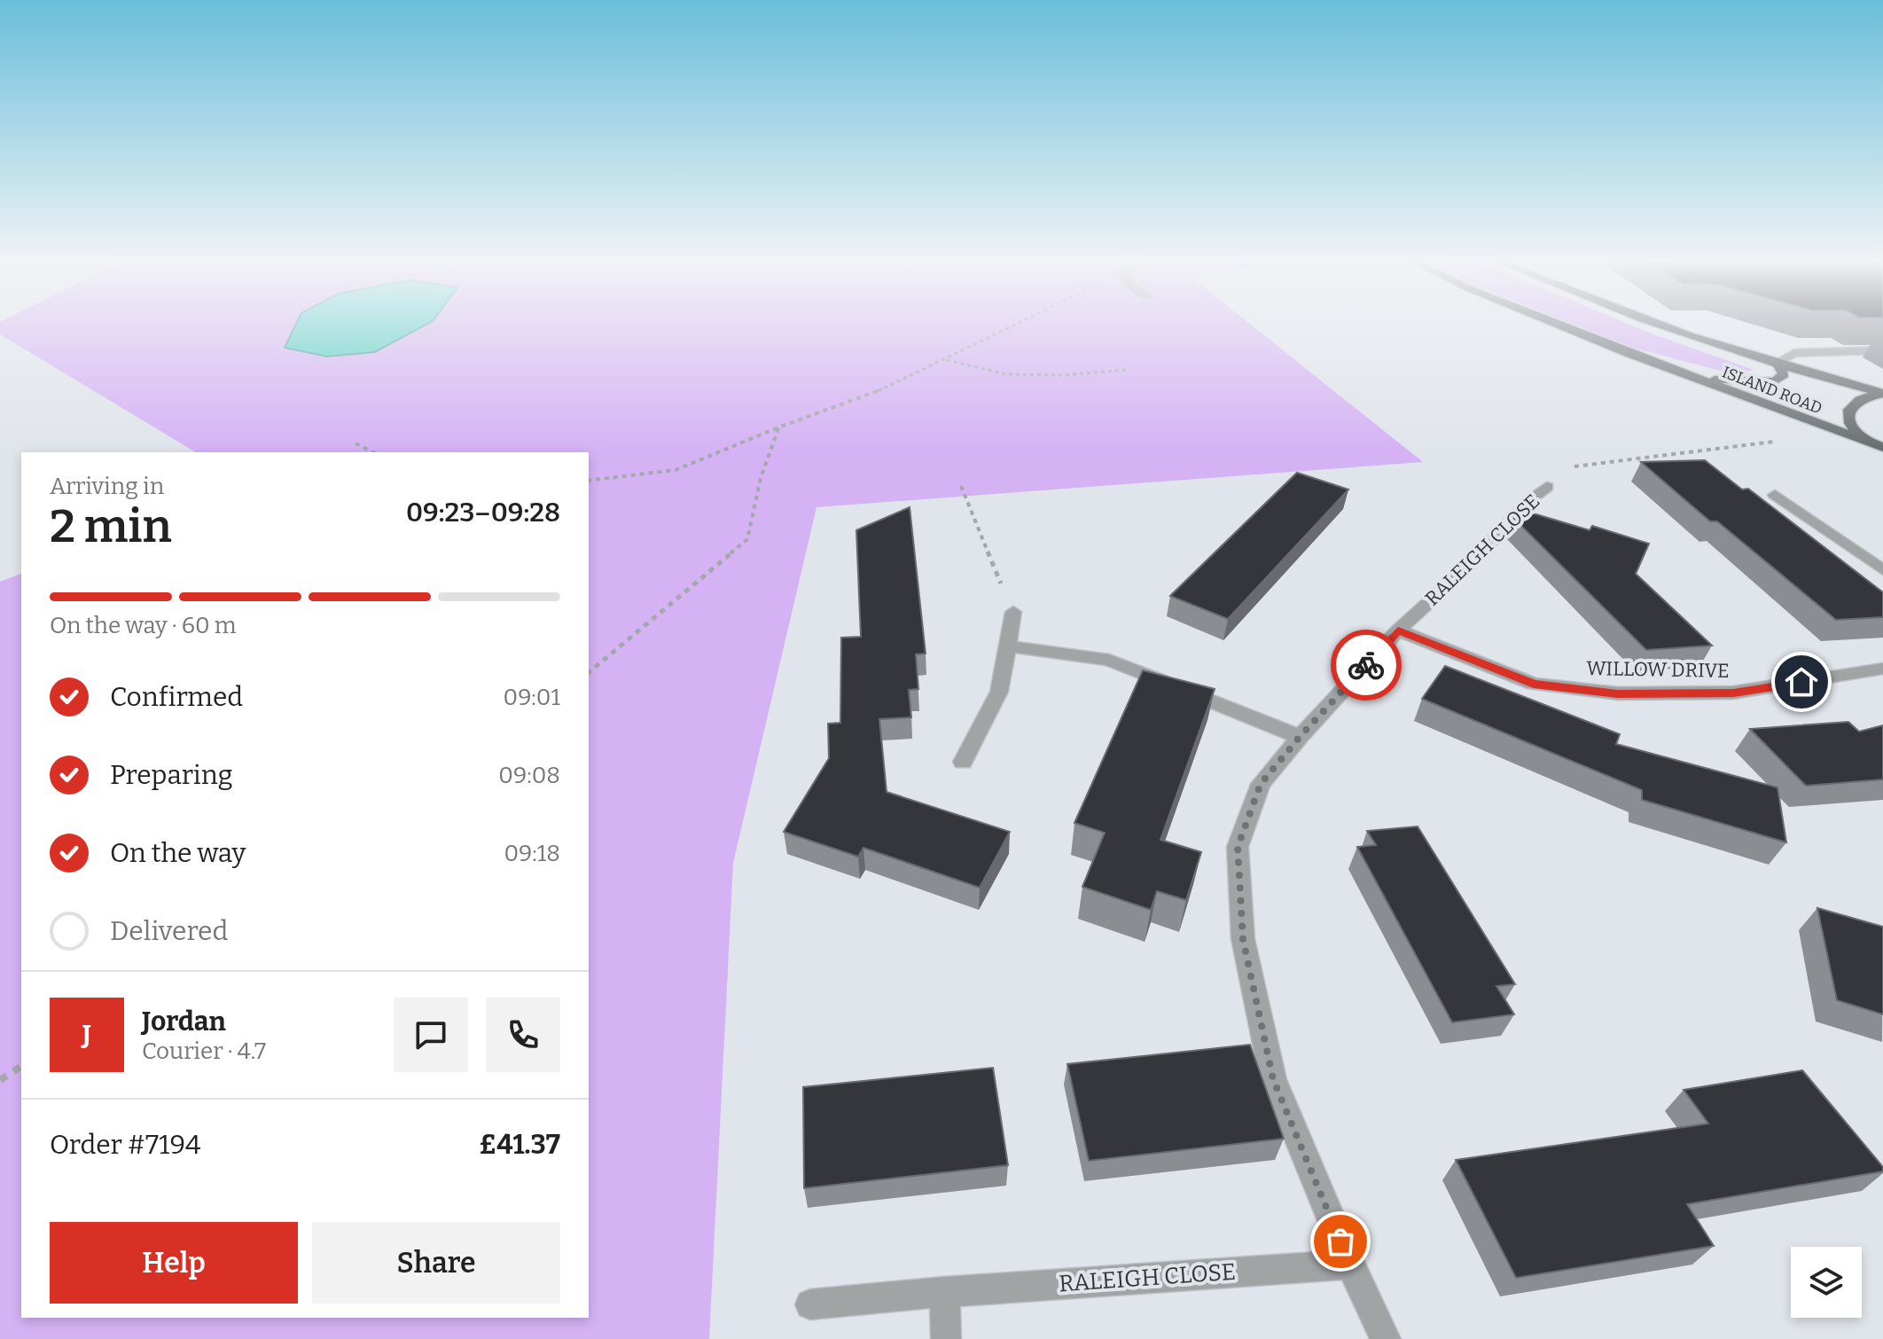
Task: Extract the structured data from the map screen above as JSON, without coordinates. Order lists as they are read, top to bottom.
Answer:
{
  "streets": {
    "main road": ["ISLAND ROAD"],
    "street": ["RALEIGH CLOSE", "WILLOW DRIVE"]
  },
  "crossings": [
    ["RALEIGH CLOSE", "WILLOW DRIVE"]
  ],
  "page": {
    "heading": ["2 min", "Arriving in", "09:23–09:28"],
    "panel": [
      "Jordan",
      "Courier · 4.7",
      "Order #7194",
      "£41.37"
    ],
    "bar": "On the way · 60 m",
    "list": [
      ["Confirmed", "09:01"],
      ["Preparing", "09:08"],
      ["On the way", "09:18"],
      "Delivered"
    ],
    "round": "J",
    "buttons": ["Help", "Share"]
  }
}
